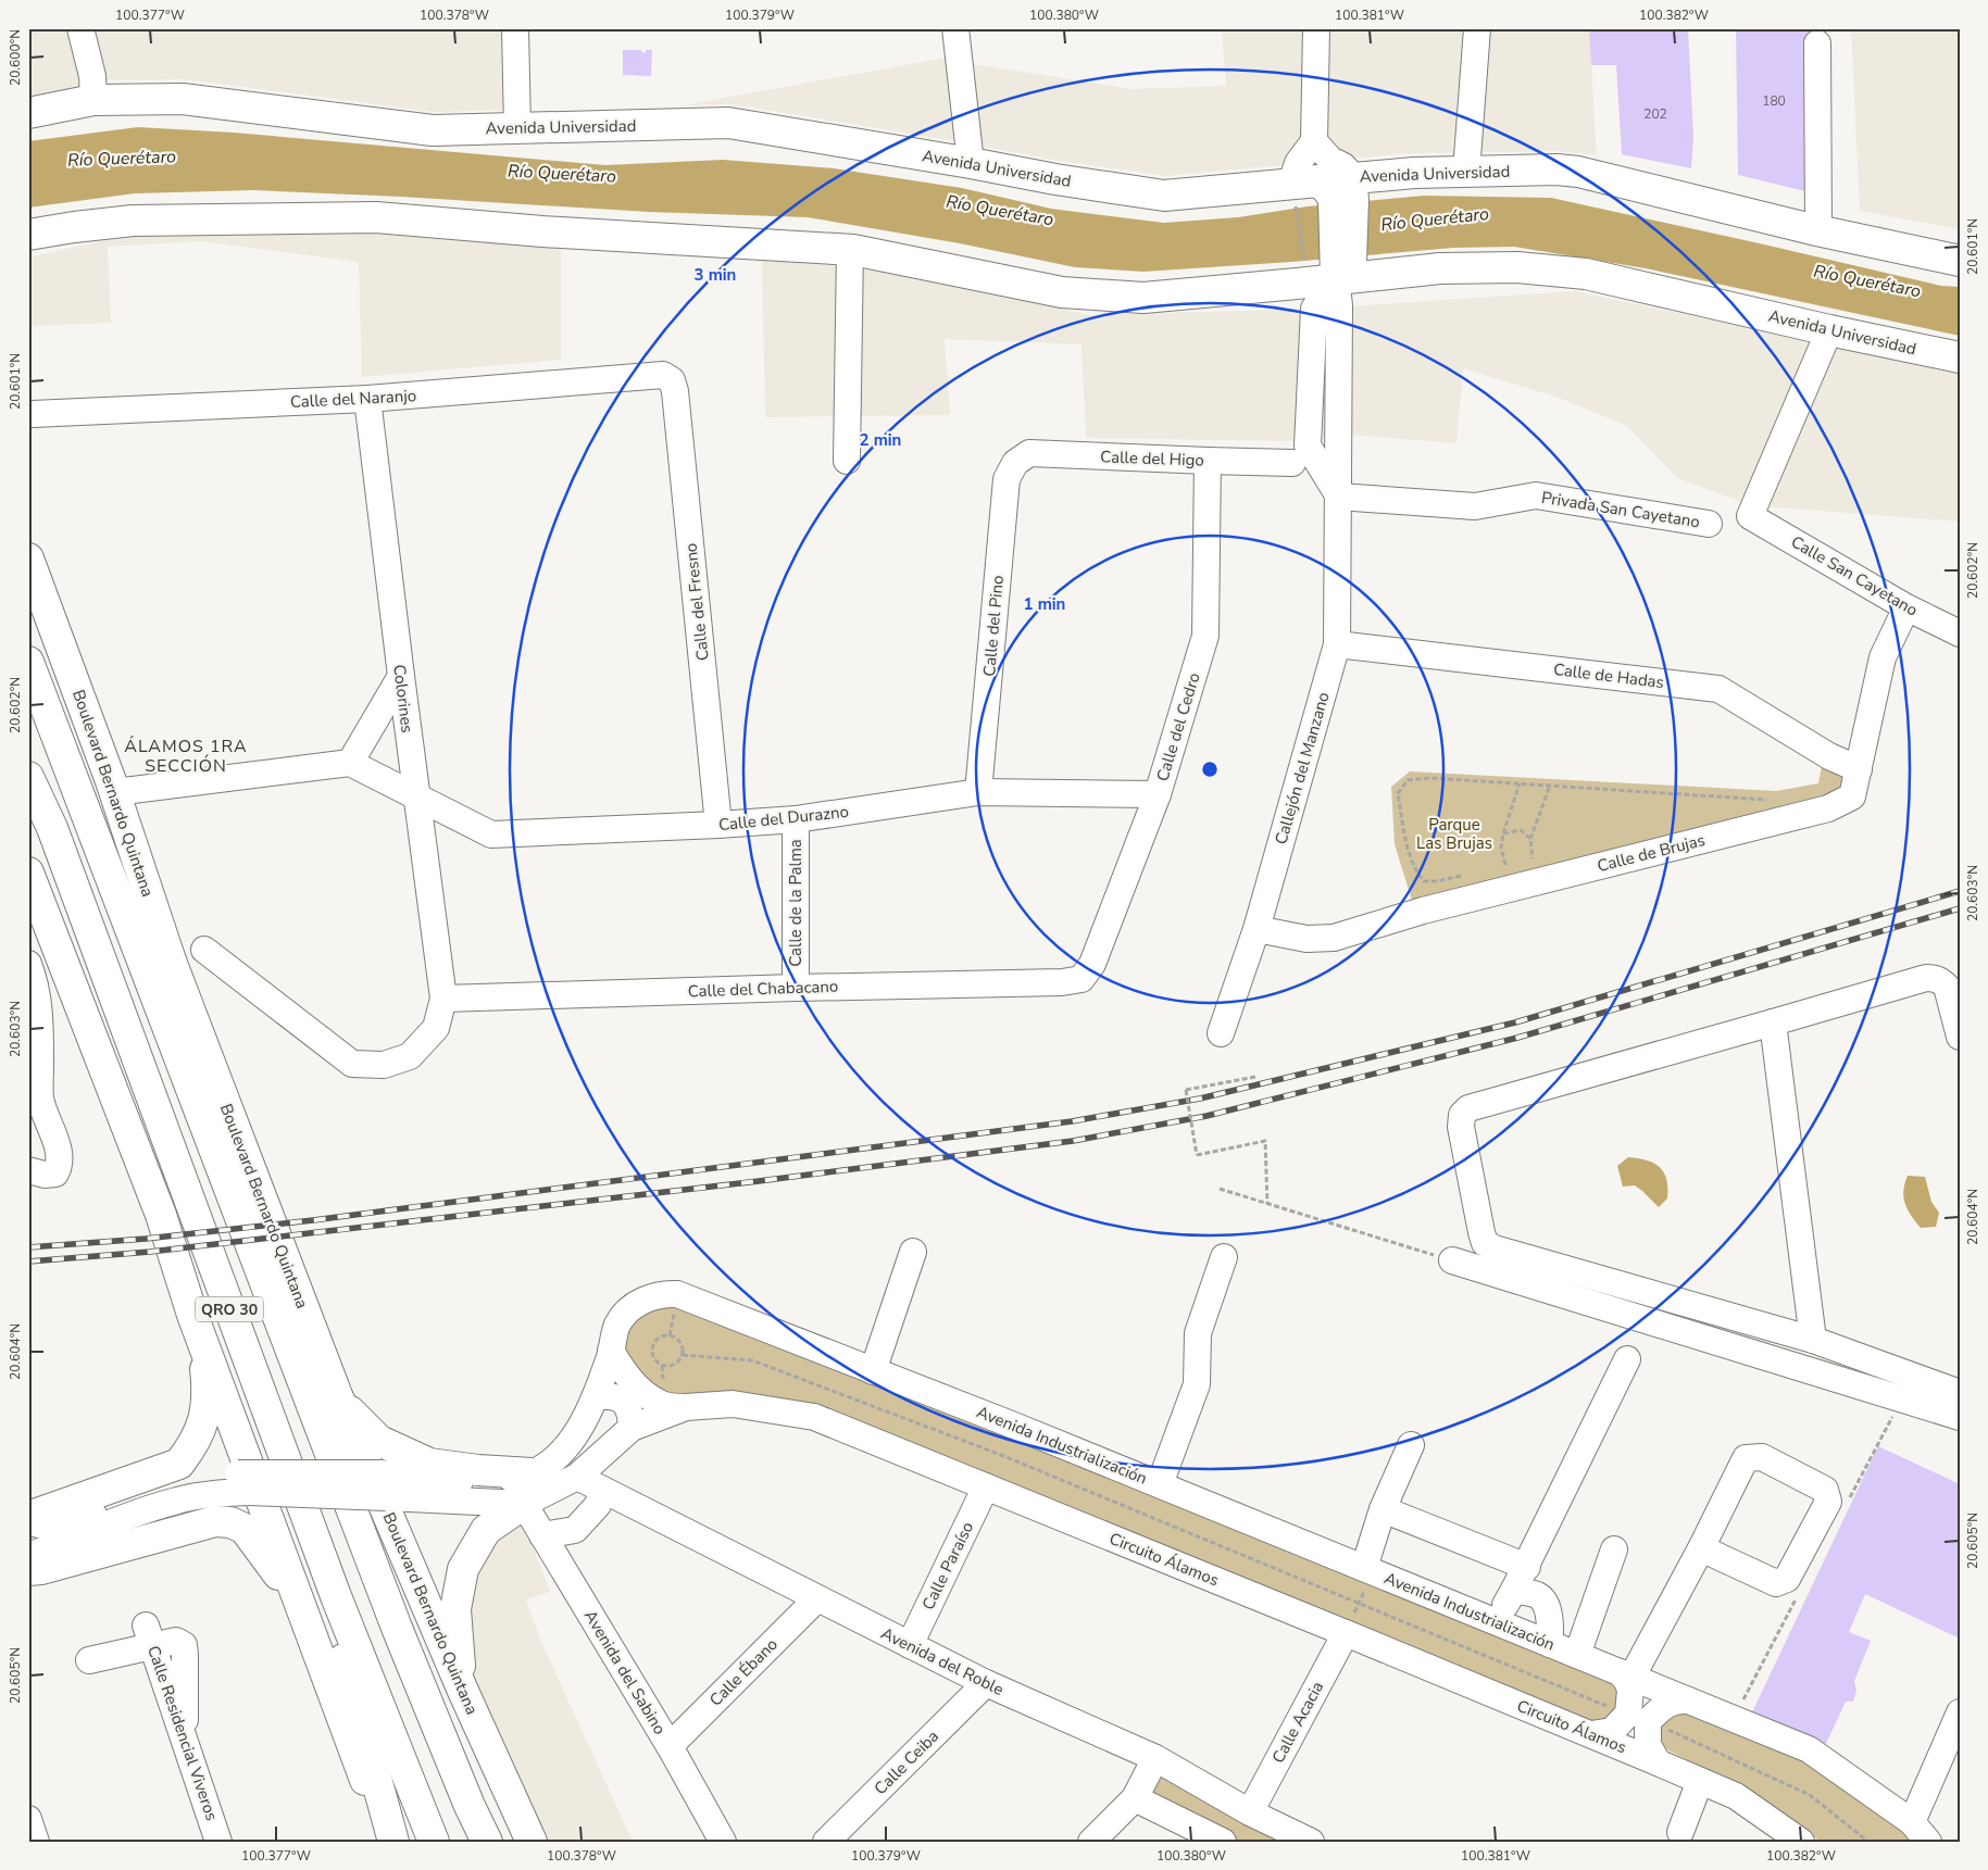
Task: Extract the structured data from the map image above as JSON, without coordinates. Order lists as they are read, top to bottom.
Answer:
{
  "streets": {
    "main road": ["Avenida Universidad", "Boulevard Bernardo Quintana", "QRO 30"],
    "street": [
      "Calle del Naranjo",
      "Calle del Higo",
      "Privada San Cayetano",
      "Calle San Cayetano",
      "Calle del Fresno",
      "Calle del Pino",
      "Calle de Hadas",
      "Colorines",
      "Calle del Cedro",
      "Callejón del Manzano",
      "Calle del Durazno",
      "Calle de Brujas",
      "Calle de la Palma",
      "Calle del Chabacano",
      "Avenida Industrialización",
      "Circuito Álamos",
      "Calle Paraíso",
      "Avenida del Roble",
      "Avenida del Sabino",
      "Calle Ébano",
      "Calle Acacia",
      "Calle Residencial Viveros",
      "Calle Ceiba"
    ]
  },
  "crossings": [
    ["Avenida Universidad", "Calle San Cayetano"],
    ["Avenida Universidad", "Callejón del Manzano"],
    ["Calle del Naranjo", "Calle del Fresno"],
    ["Calle del Naranjo", "Colorines"],
    ["Calle del Higo", "Calle del Pino"],
    ["Calle del Higo", "Calle del Cedro"],
    ["Privada San Cayetano", "Callejón del Manzano"],
    ["Calle San Cayetano", "Calle de Brujas"],
    ["Calle del Fresno", "Calle del Durazno"],
    ["Calle del Pino", "Calle del Durazno"],
    ["Calle de Hadas", "Callejón del Manzano"],
    ["Calle de Hadas", "Calle de Brujas"],
    ["Colorines", "Calle del Durazno"],
    ["Colorines", "Calle del Chabacano"],
    ["Calle del Cedro", "Calle del Durazno"],
    ["Calle del Cedro", "Calle del Chabacano"],
    ["Callejón del Manzano", "Calle de Brujas"],
    ["Calle del Durazno", "Calle de la Palma"],
    ["Calle de la Palma", "Calle del Chabacano"],
    ["Circuito Álamos", "Calle Paraíso"],
    ["Circuito Álamos", "Avenida del Roble"],
    ["Circuito Álamos", "Avenida del Sabino"],
    ["Circuito Álamos", "Calle Acacia"],
    ["Calle Paraíso", "Avenida del Roble"],
    ["Avenida del Roble", "Calle Ébano"],
    ["Avenida del Roble", "Calle Acacia"],
    ["Avenida del Roble", "Calle Ceiba"],
    ["Avenida del Sabino", "Calle Ébano"]
  ],
  "districts": ["ÁLAMOS 1RA SECCIÓN"],
  "water": ["Río Querétaro"],
  "parks": ["Parque Las Brujas"],
  "house_numbers": ["180", "202"],
  "coordinates": [
    "100.377°W",
    "100.378°W",
    "100.379°W",
    "100.380°W",
    "100.381°W",
    "100.382°W",
    "20.600°N",
    "20.601°N",
    "20.602°N",
    "20.603°N",
    "20.604°N",
    "20.605°N"
  ],
  "rings": ["3 min", "2 min", "1 min"]
}
